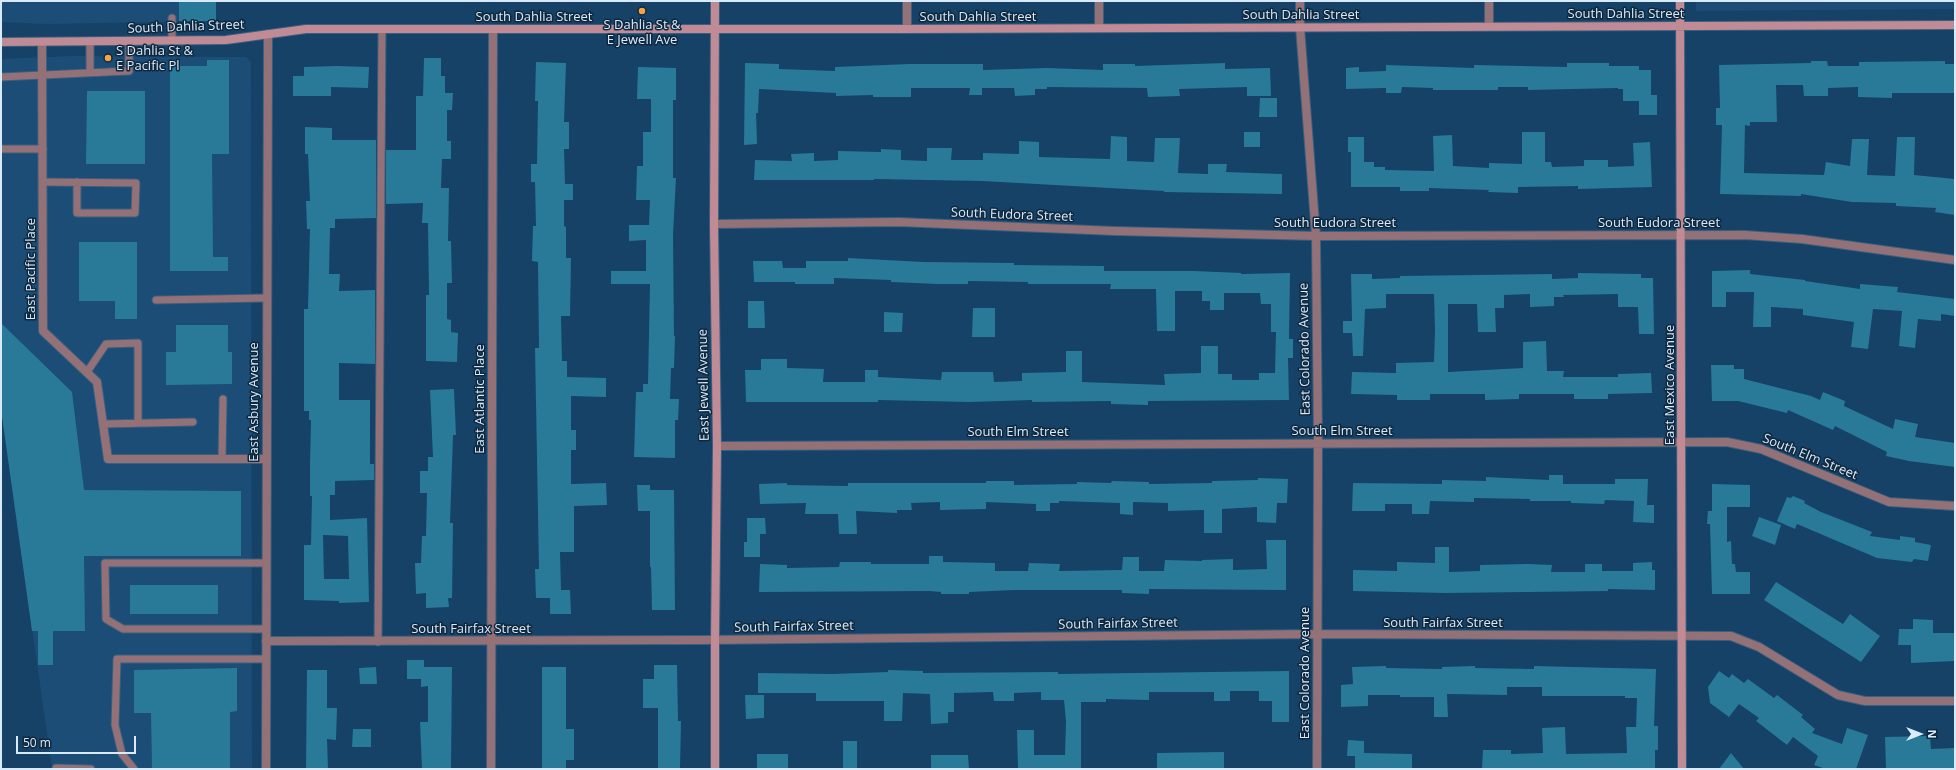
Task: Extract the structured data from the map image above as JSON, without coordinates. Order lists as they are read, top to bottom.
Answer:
{
  "streets": {
    "street": [
      "South Dahlia Street",
      "South Eudora Street",
      "East Pacific Place",
      "East Colorado Avenue",
      "East Jewell Avenue",
      "East Mexico Avenue",
      "East Atlantic Place",
      "East Asbury Avenue",
      "South Elm Street",
      "South Fairfax Street"
    ]
  },
  "crossings": [
    ["South Dahlia Street", "East Pacific Place"],
    ["South Dahlia Street", "East Colorado Avenue"],
    ["South Dahlia Street", "East Jewell Avenue"],
    ["South Dahlia Street", "East Mexico Avenue"],
    ["South Dahlia Street", "East Atlantic Place"],
    ["South Dahlia Street", "East Asbury Avenue"],
    ["South Eudora Street", "East Colorado Avenue"],
    ["South Eudora Street", "East Jewell Avenue"],
    ["South Eudora Street", "East Mexico Avenue"],
    ["East Pacific Place", "East Asbury Avenue"],
    ["East Colorado Avenue", "South Elm Street"],
    ["East Colorado Avenue", "South Fairfax Street"],
    ["East Jewell Avenue", "South Elm Street"],
    ["East Jewell Avenue", "South Fairfax Street"],
    ["East Mexico Avenue", "South Elm Street"],
    ["East Mexico Avenue", "South Fairfax Street"],
    ["East Atlantic Place", "South Fairfax Street"],
    ["East Asbury Avenue", "South Fairfax Street"]
  ],
  "places": ["S Dahlia St & E Jewell Ave", "S Dahlia St & E Pacific Pl"],
  "scale_bar": "50 m",
  "north": "right"
}
